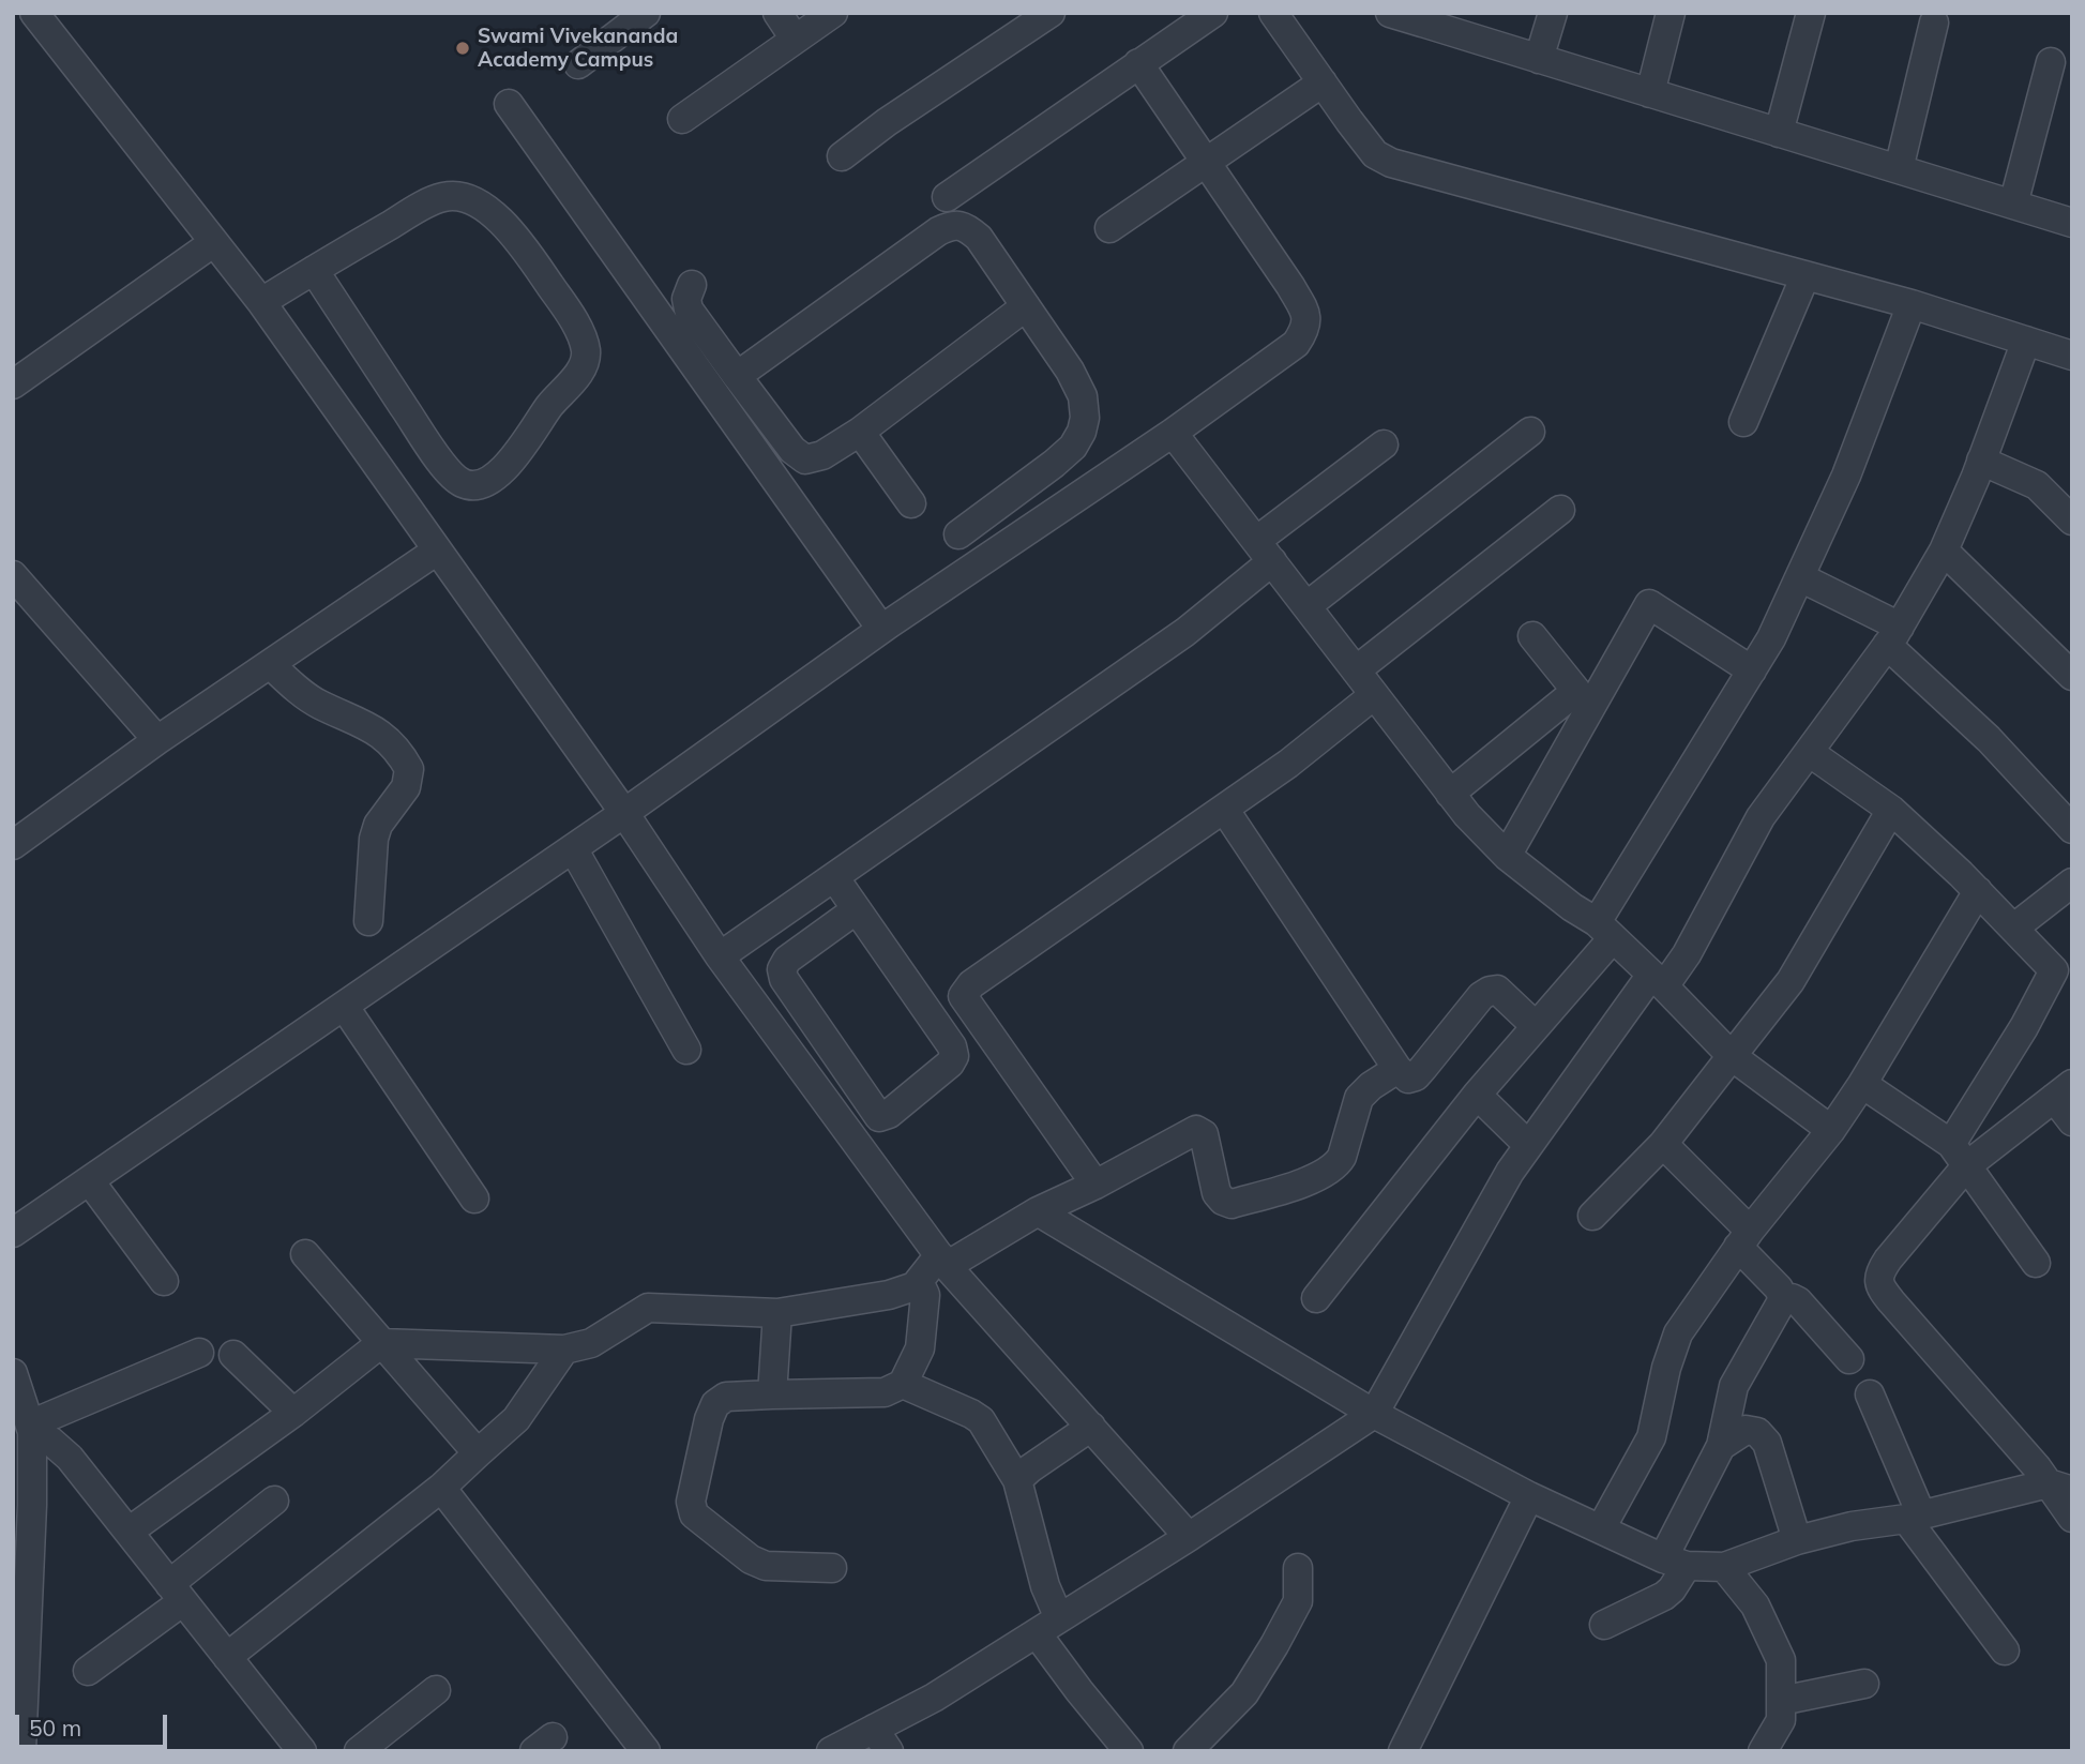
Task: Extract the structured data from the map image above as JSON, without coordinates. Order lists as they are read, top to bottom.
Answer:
{
  "places": ["Swami Vivekananda Academy Campus"],
  "scale_bar": "50 m"
}
